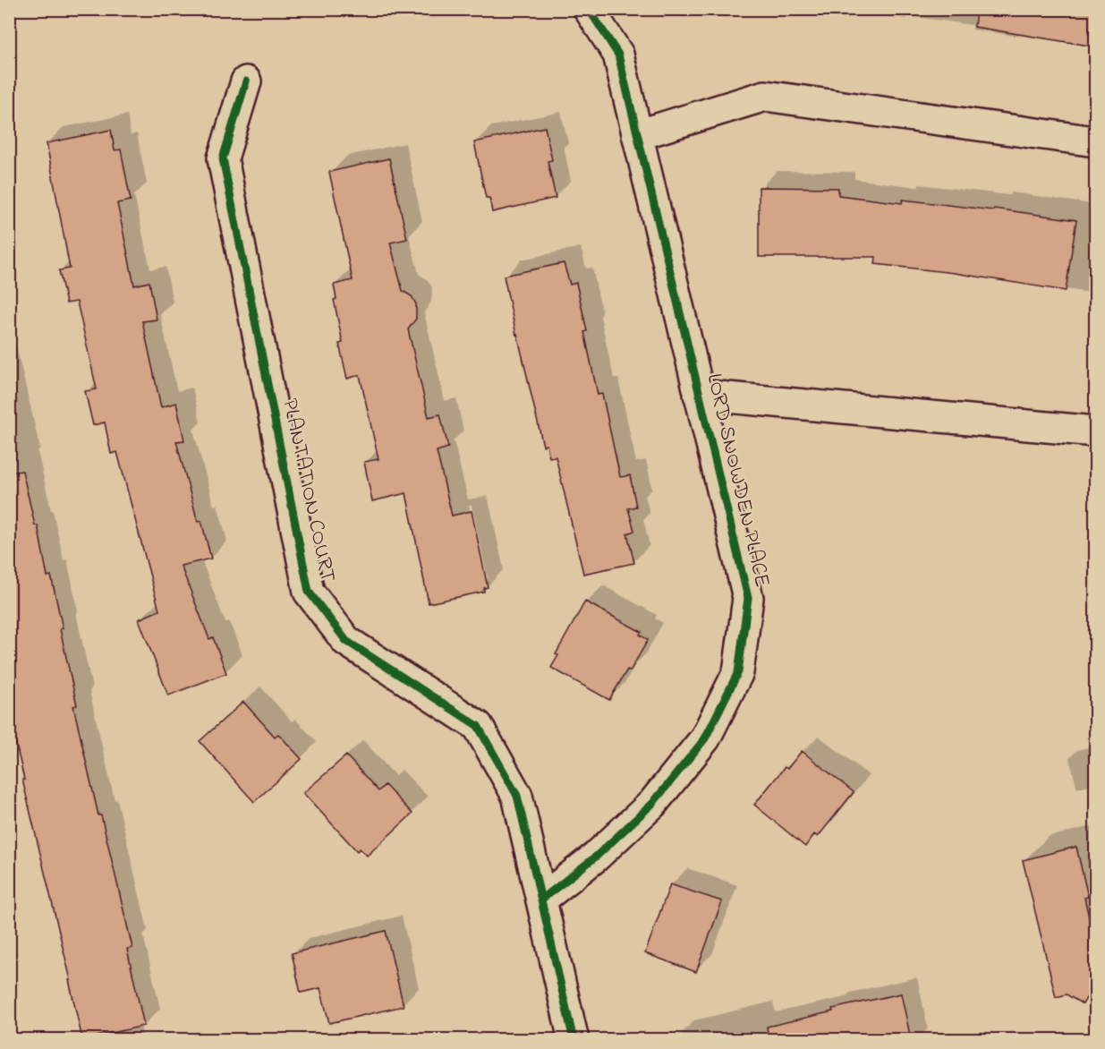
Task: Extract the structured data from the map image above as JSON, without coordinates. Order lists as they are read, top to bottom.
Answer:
{
  "streets": {
    "street": ["LORD SNOWDEN PLACE", "PLANTATION COURT"]
  },
  "crossings": [
    ["LORD SNOWDEN PLACE", "PLANTATION COURT"]
  ]
}
